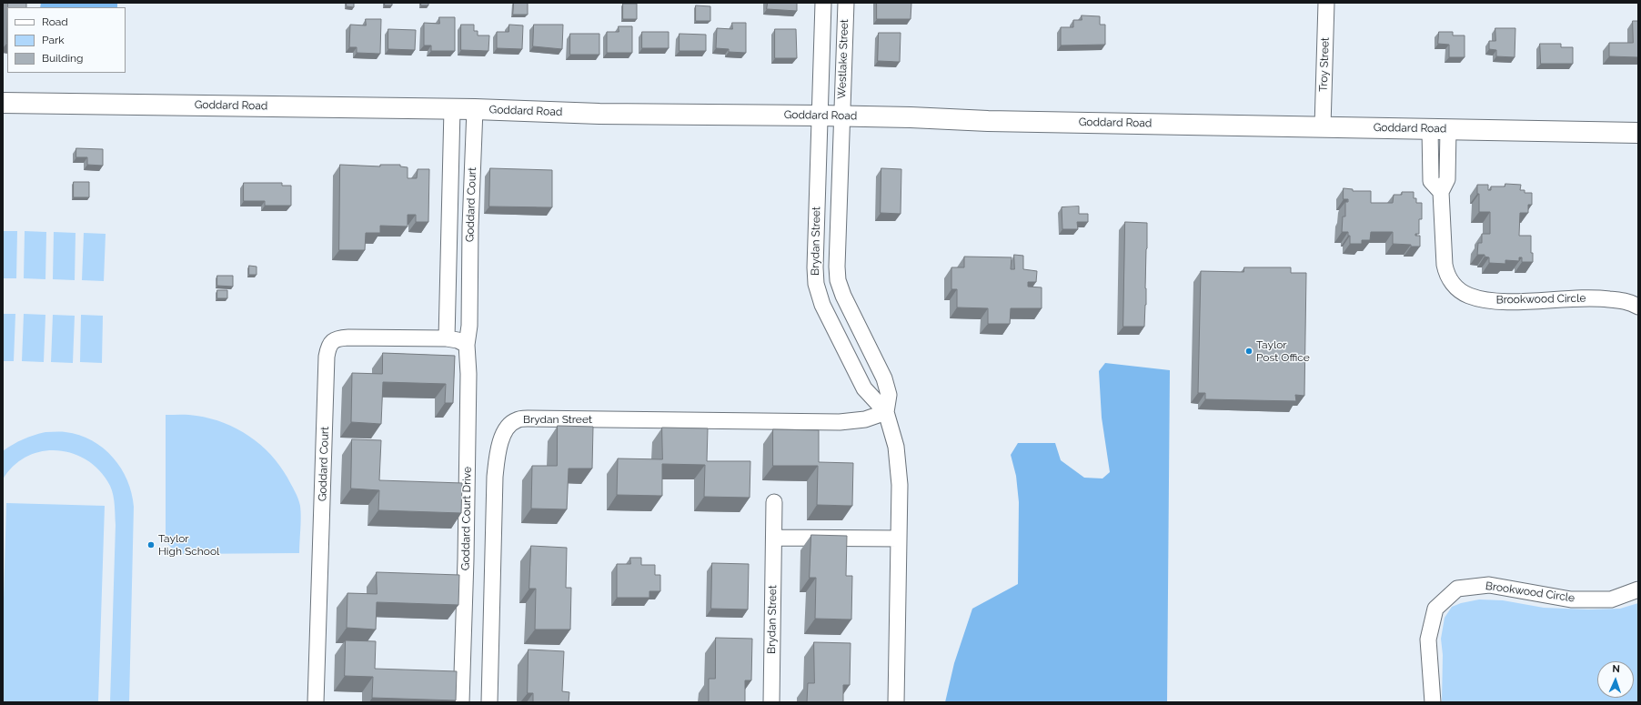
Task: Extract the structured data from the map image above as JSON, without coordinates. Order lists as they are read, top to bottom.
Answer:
{
  "streets": {
    "main road": ["Goddard Road"],
    "street": [
      "Westlake Street",
      "Troy Street",
      "Goddard Court",
      "Brydan Street",
      "Brookwood Circle",
      "Goddard Court Drive"
    ]
  },
  "crossings": [
    ["Westlake Street", "Goddard Road"],
    ["Westlake Street", "Brydan Street"],
    ["Troy Street", "Goddard Road"],
    ["Goddard Road", "Goddard Court"],
    ["Goddard Road", "Brydan Street"],
    ["Goddard Road", "Brookwood Circle"],
    ["Goddard Court", "Goddard Court Drive"]
  ],
  "places": ["Taylor Post Office", "Taylor High School"],
  "legend": ["Road", "Park", "Building"],
  "north": "top"
}
